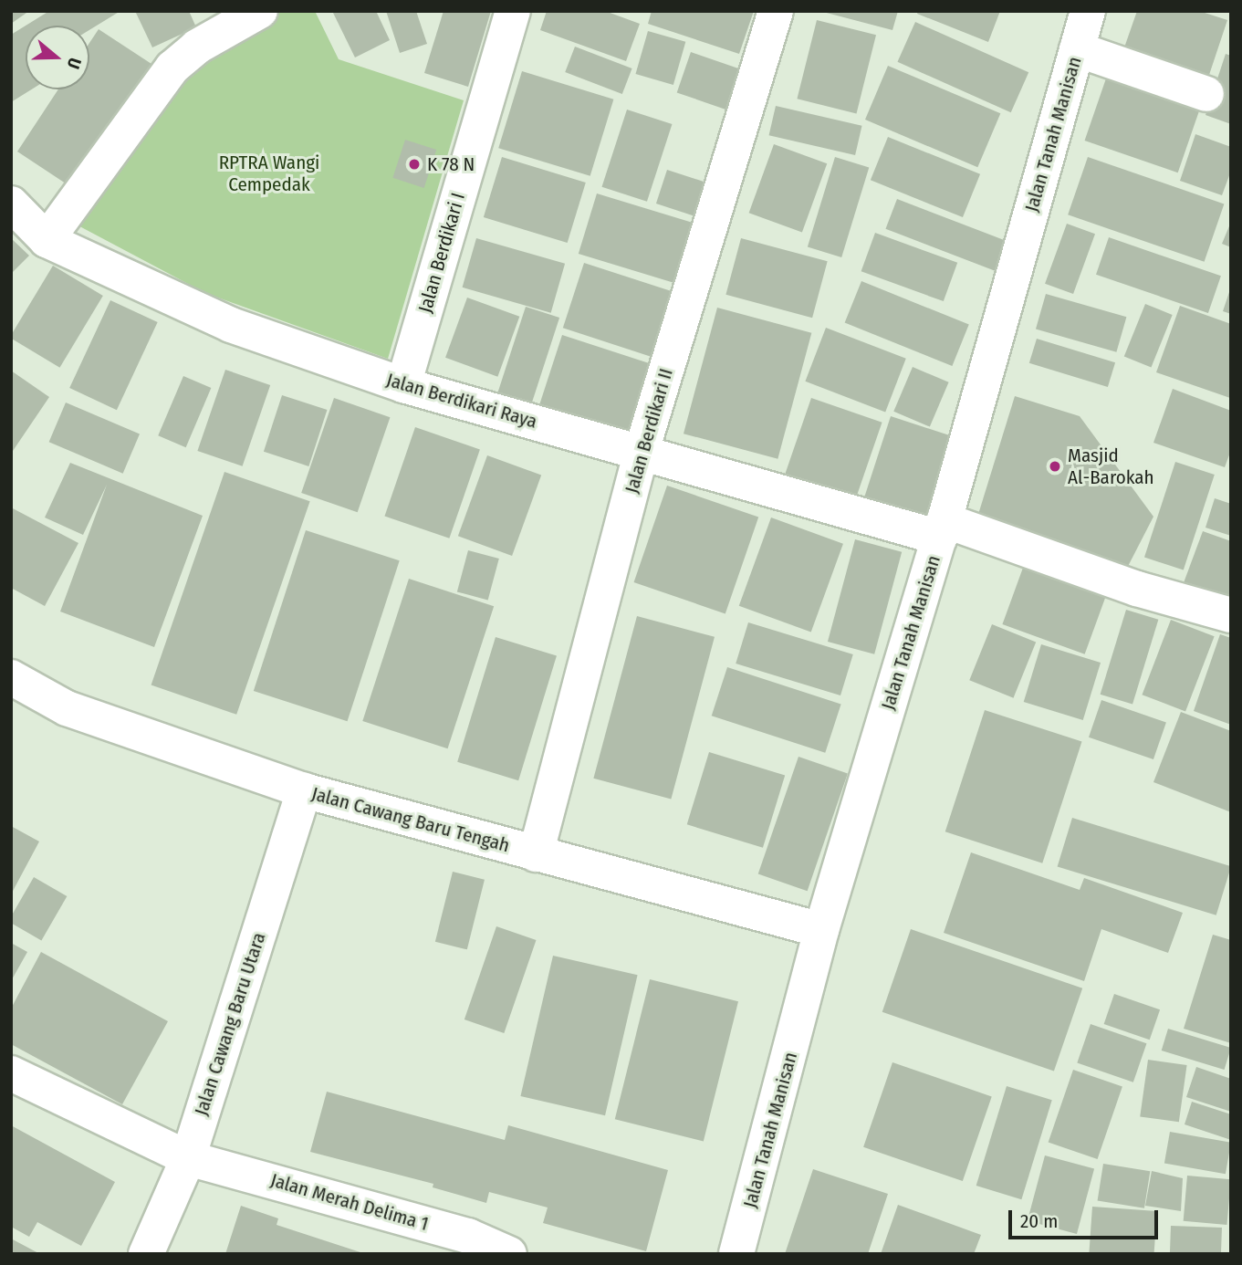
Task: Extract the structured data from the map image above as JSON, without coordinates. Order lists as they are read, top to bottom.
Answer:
{
  "streets": {
    "street": [
      "Jalan Tanah Manisan",
      "Jalan Berdikari I",
      "Jalan Berdikari Raya",
      "Jalan Berdikari II",
      "Jalan Cawang Baru Tengah",
      "Jalan Cawang Baru Utara",
      "Jalan Merah Delima 1"
    ]
  },
  "crossings": [
    ["Jalan Tanah Manisan", "Jalan Berdikari Raya"],
    ["Jalan Tanah Manisan", "Jalan Cawang Baru Tengah"],
    ["Jalan Berdikari I", "Jalan Berdikari Raya"],
    ["Jalan Berdikari Raya", "Jalan Berdikari II"],
    ["Jalan Berdikari II", "Jalan Cawang Baru Tengah"],
    ["Jalan Cawang Baru Tengah", "Jalan Cawang Baru Utara"],
    ["Jalan Cawang Baru Utara", "Jalan Merah Delima 1"]
  ],
  "parks": ["RPTRA Wangi Cempedak"],
  "places": ["K 78 N", "Masjid Al-Barokah"],
  "scale_bar": "20 m",
  "north": "right"
}
